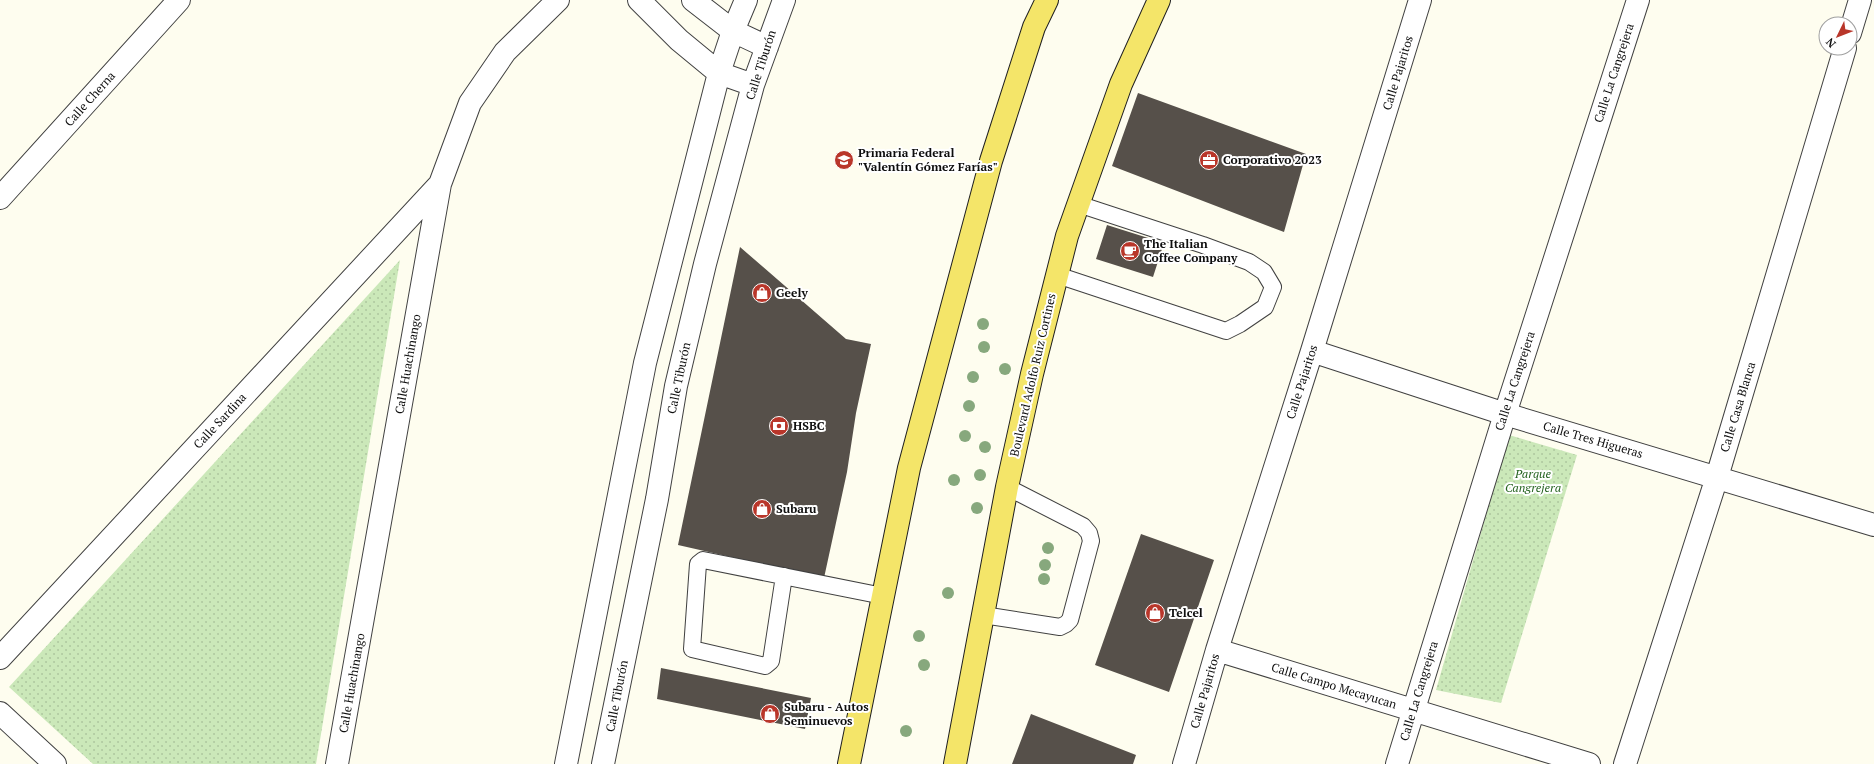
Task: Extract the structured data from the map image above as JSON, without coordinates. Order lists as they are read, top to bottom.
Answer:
{
  "streets": {
    "main road": ["Boulevard Adolfo Ruiz Cortines"],
    "street": [
      "Calle Tiburón",
      "Calle Pajaritos",
      "Calle La Cangrejera",
      "Calle Cherna",
      "Calle Huachinango",
      "Calle Casa Blanca",
      "Calle Sardina",
      "Calle Tres Higueras",
      "Calle Campo Mecayucan"
    ]
  },
  "crossings": [
    ["Calle Pajaritos", "Calle Tres Higueras"],
    ["Calle Pajaritos", "Calle Campo Mecayucan"],
    ["Calle La Cangrejera", "Calle Tres Higueras"],
    ["Calle La Cangrejera", "Calle Campo Mecayucan"],
    ["Calle Huachinango", "Calle Sardina"],
    ["Calle Casa Blanca", "Calle Tres Higueras"]
  ],
  "parks": ["Parque Cangrejera"],
  "places": {
    "school or university": ["Primaria Federal \"Valentín Gómez Farías\""],
    "office": ["Corporativo 2023"],
    "cafe": ["The Italian Coffee Company"],
    "shop": [
      "Geely",
      "Subaru",
      "Telcel",
      "Subaru - Autos Seminuevos"
    ],
    "bank": ["HSBC"]
  },
  "north": "bottom left"
}
